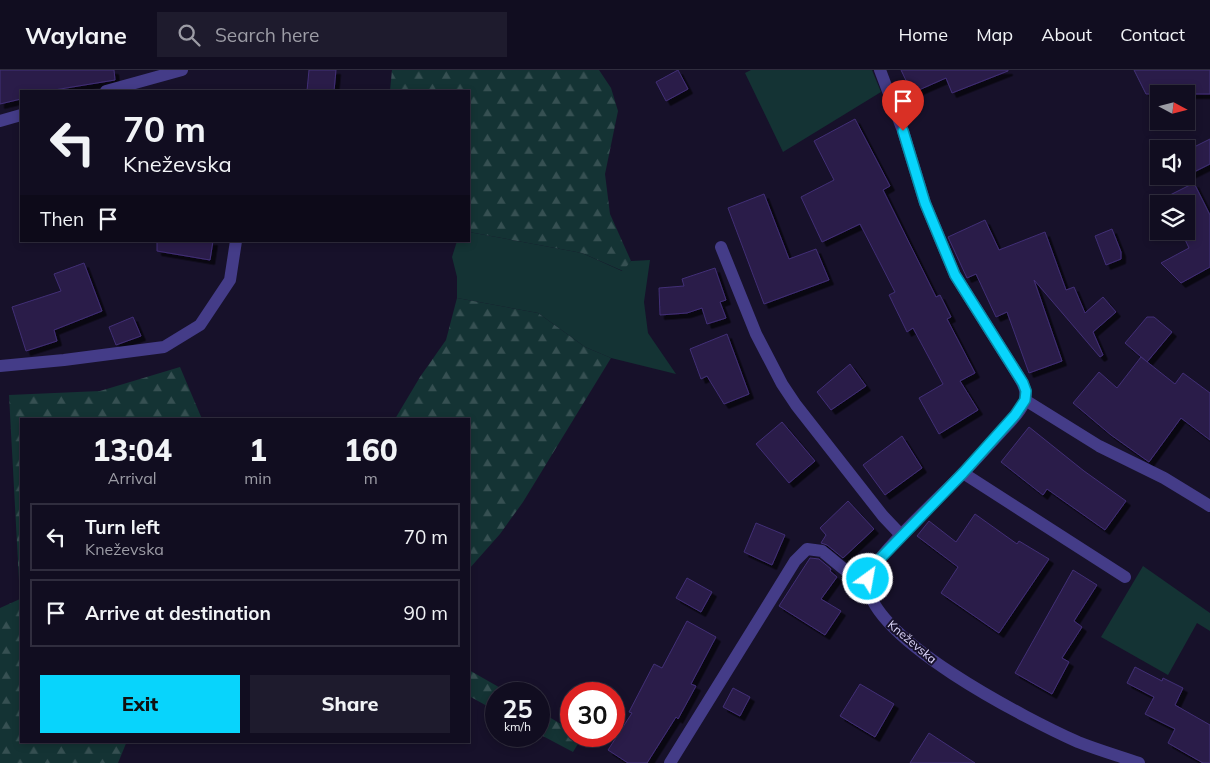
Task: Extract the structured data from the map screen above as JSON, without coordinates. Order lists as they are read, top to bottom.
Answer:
{
  "streets": {
    "street": ["Kneževska"]
  },
  "north": "right",
  "page": {
    "header": "Waylane",
    "search": "Search here",
    "nav": [
      "Home",
      "Map",
      "About",
      "Contact"
    ],
    "turn": ["70 m", "Kneževska"],
    "then": "Then",
    "eta": [
      "13:04",
      "Arrival",
      "1",
      "min",
      "160",
      "m"
    ],
    "list": [
      {
        "name": "Turn left",
        "note": "Kneževska",
        "value": "70 m"
      },
      {
        "name": "Arrive at destination",
        "value": "90 m"
      }
    ],
    "buttons": ["Exit", "Share"],
    "speed": "25 km/h",
    "limit": "30"
  }
}
